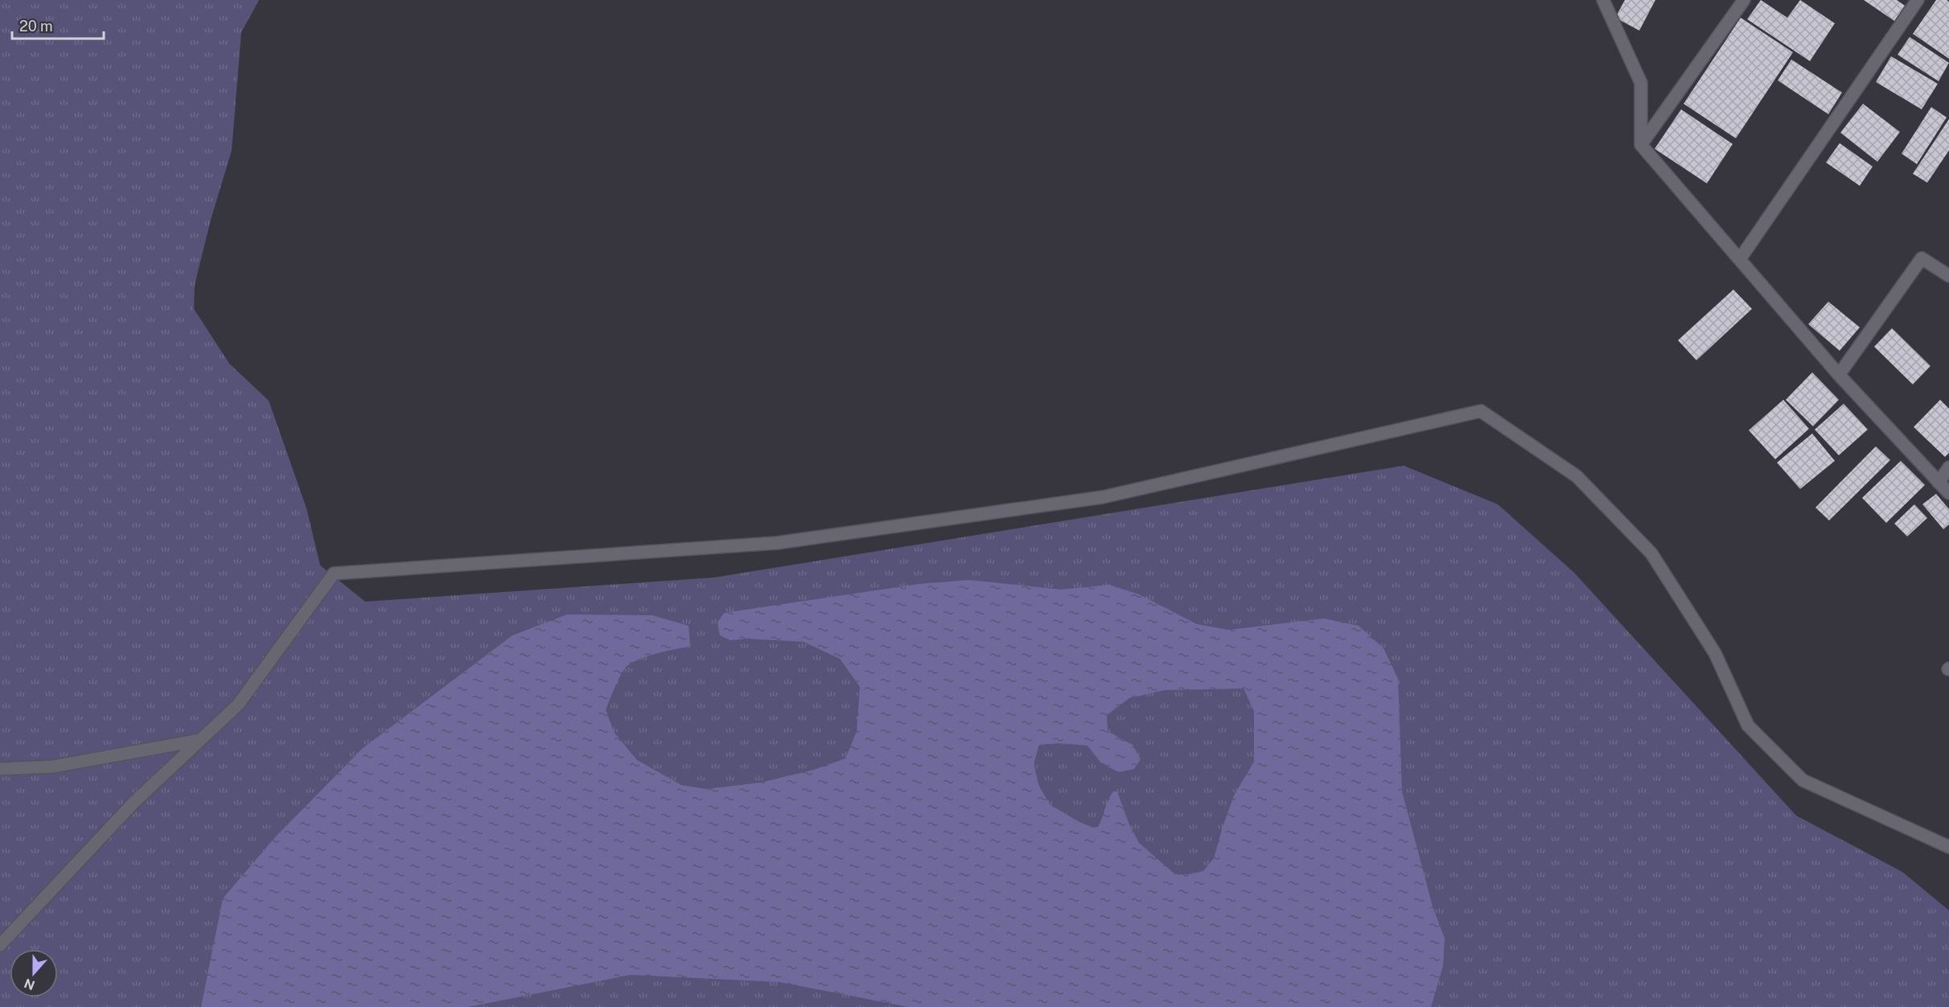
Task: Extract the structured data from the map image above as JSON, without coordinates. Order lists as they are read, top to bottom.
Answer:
{
  "scale_bar": "20 m",
  "north": "bottom"
}
